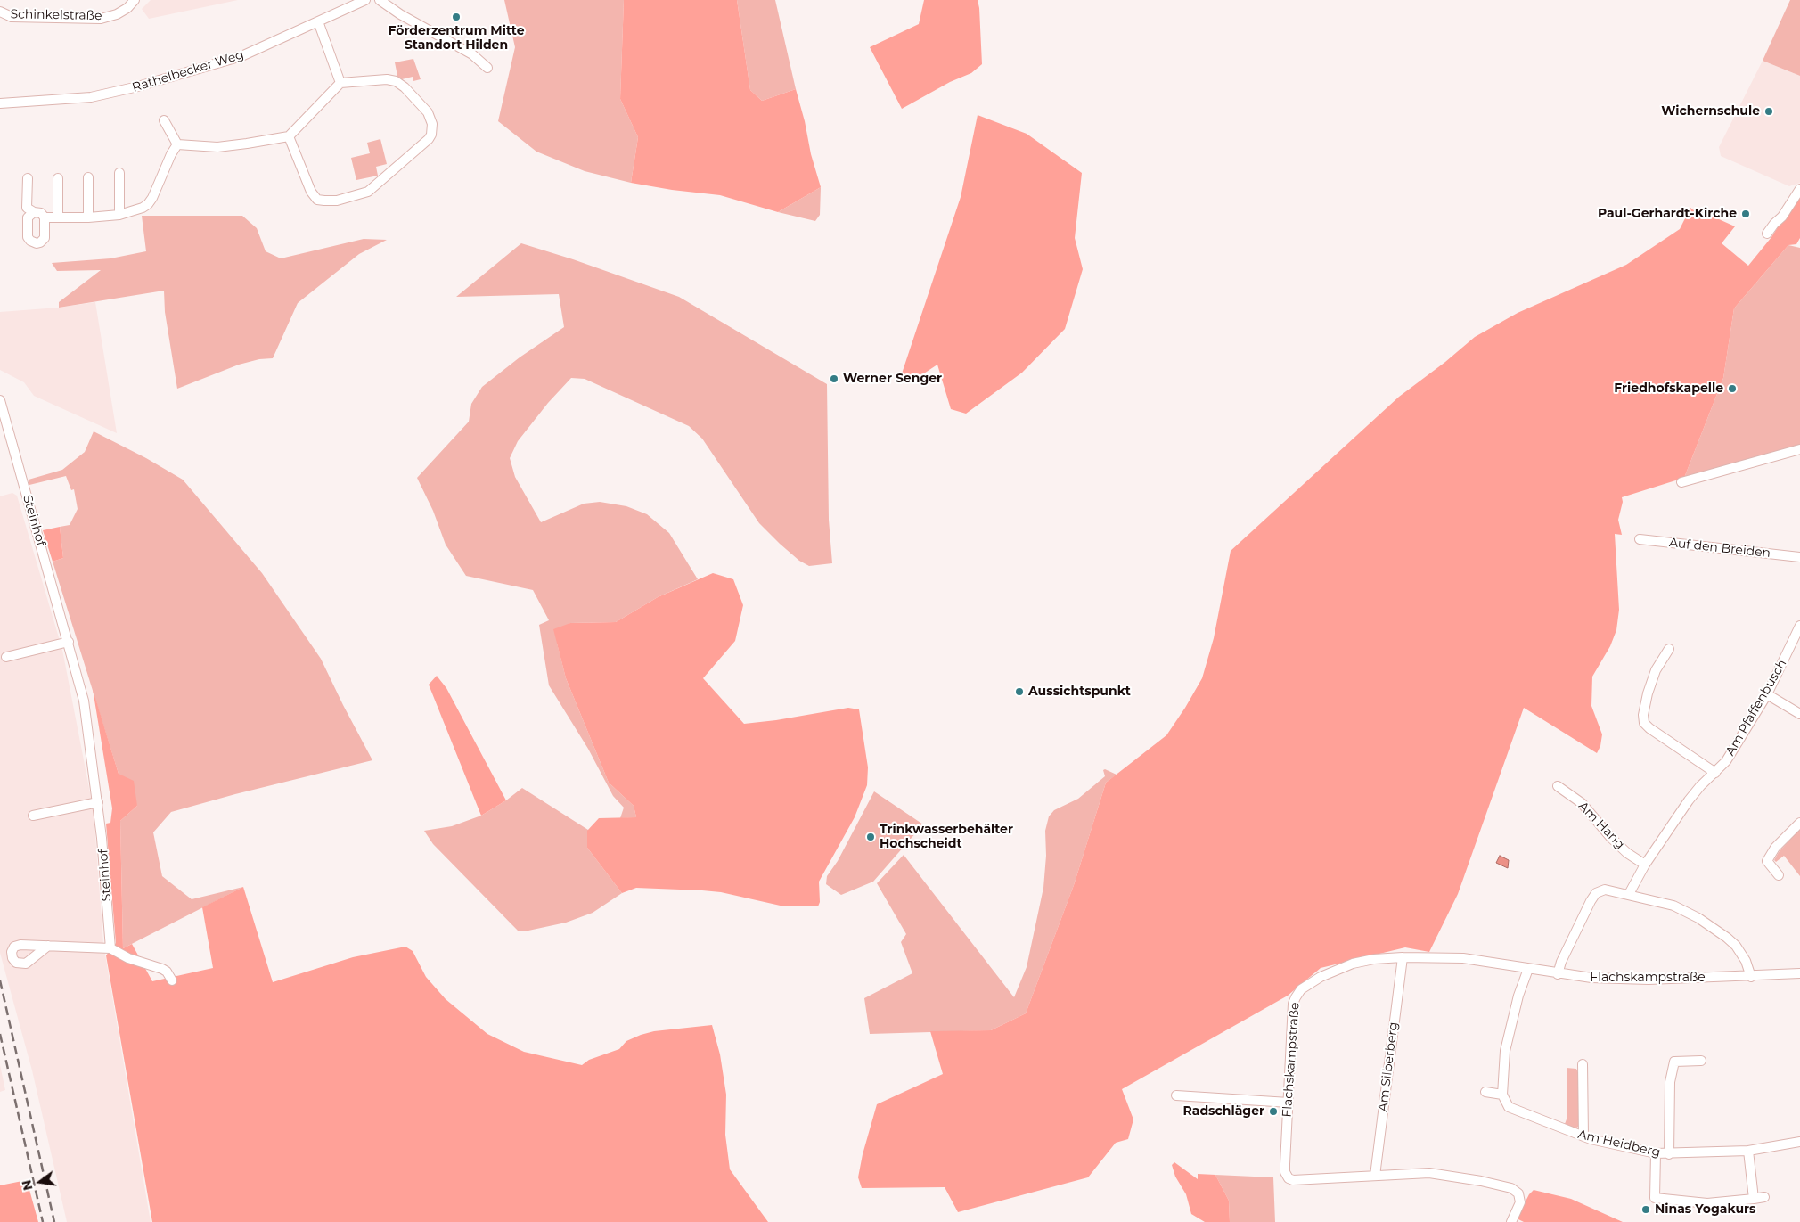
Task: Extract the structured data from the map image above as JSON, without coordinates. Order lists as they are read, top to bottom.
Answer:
{
  "streets": {
    "street": [
      "Schinkelstraße",
      "Rathelbecker Weg",
      "Steinhof",
      "Auf den Breiden",
      "Am Pfaffenbusch",
      "Am Hang",
      "Flachskampstraße",
      "Am Silberberg",
      "Am Heidberg"
    ]
  },
  "crossings": [
    ["Am Pfaffenbusch", "Am Hang"],
    ["Flachskampstraße", "Am Silberberg"]
  ],
  "places": [
    "Förderzentrum Mitte Standort Hilden",
    "Wichernschule",
    "Paul-Gerhardt-Kirche",
    "Werner Senger",
    "Friedhofskapelle",
    "Aussichtspunkt",
    "Trinkwasserbehälter Hochscheidt",
    "Radschläger",
    "Ninas Yogakurs"
  ],
  "north": "left"
}
